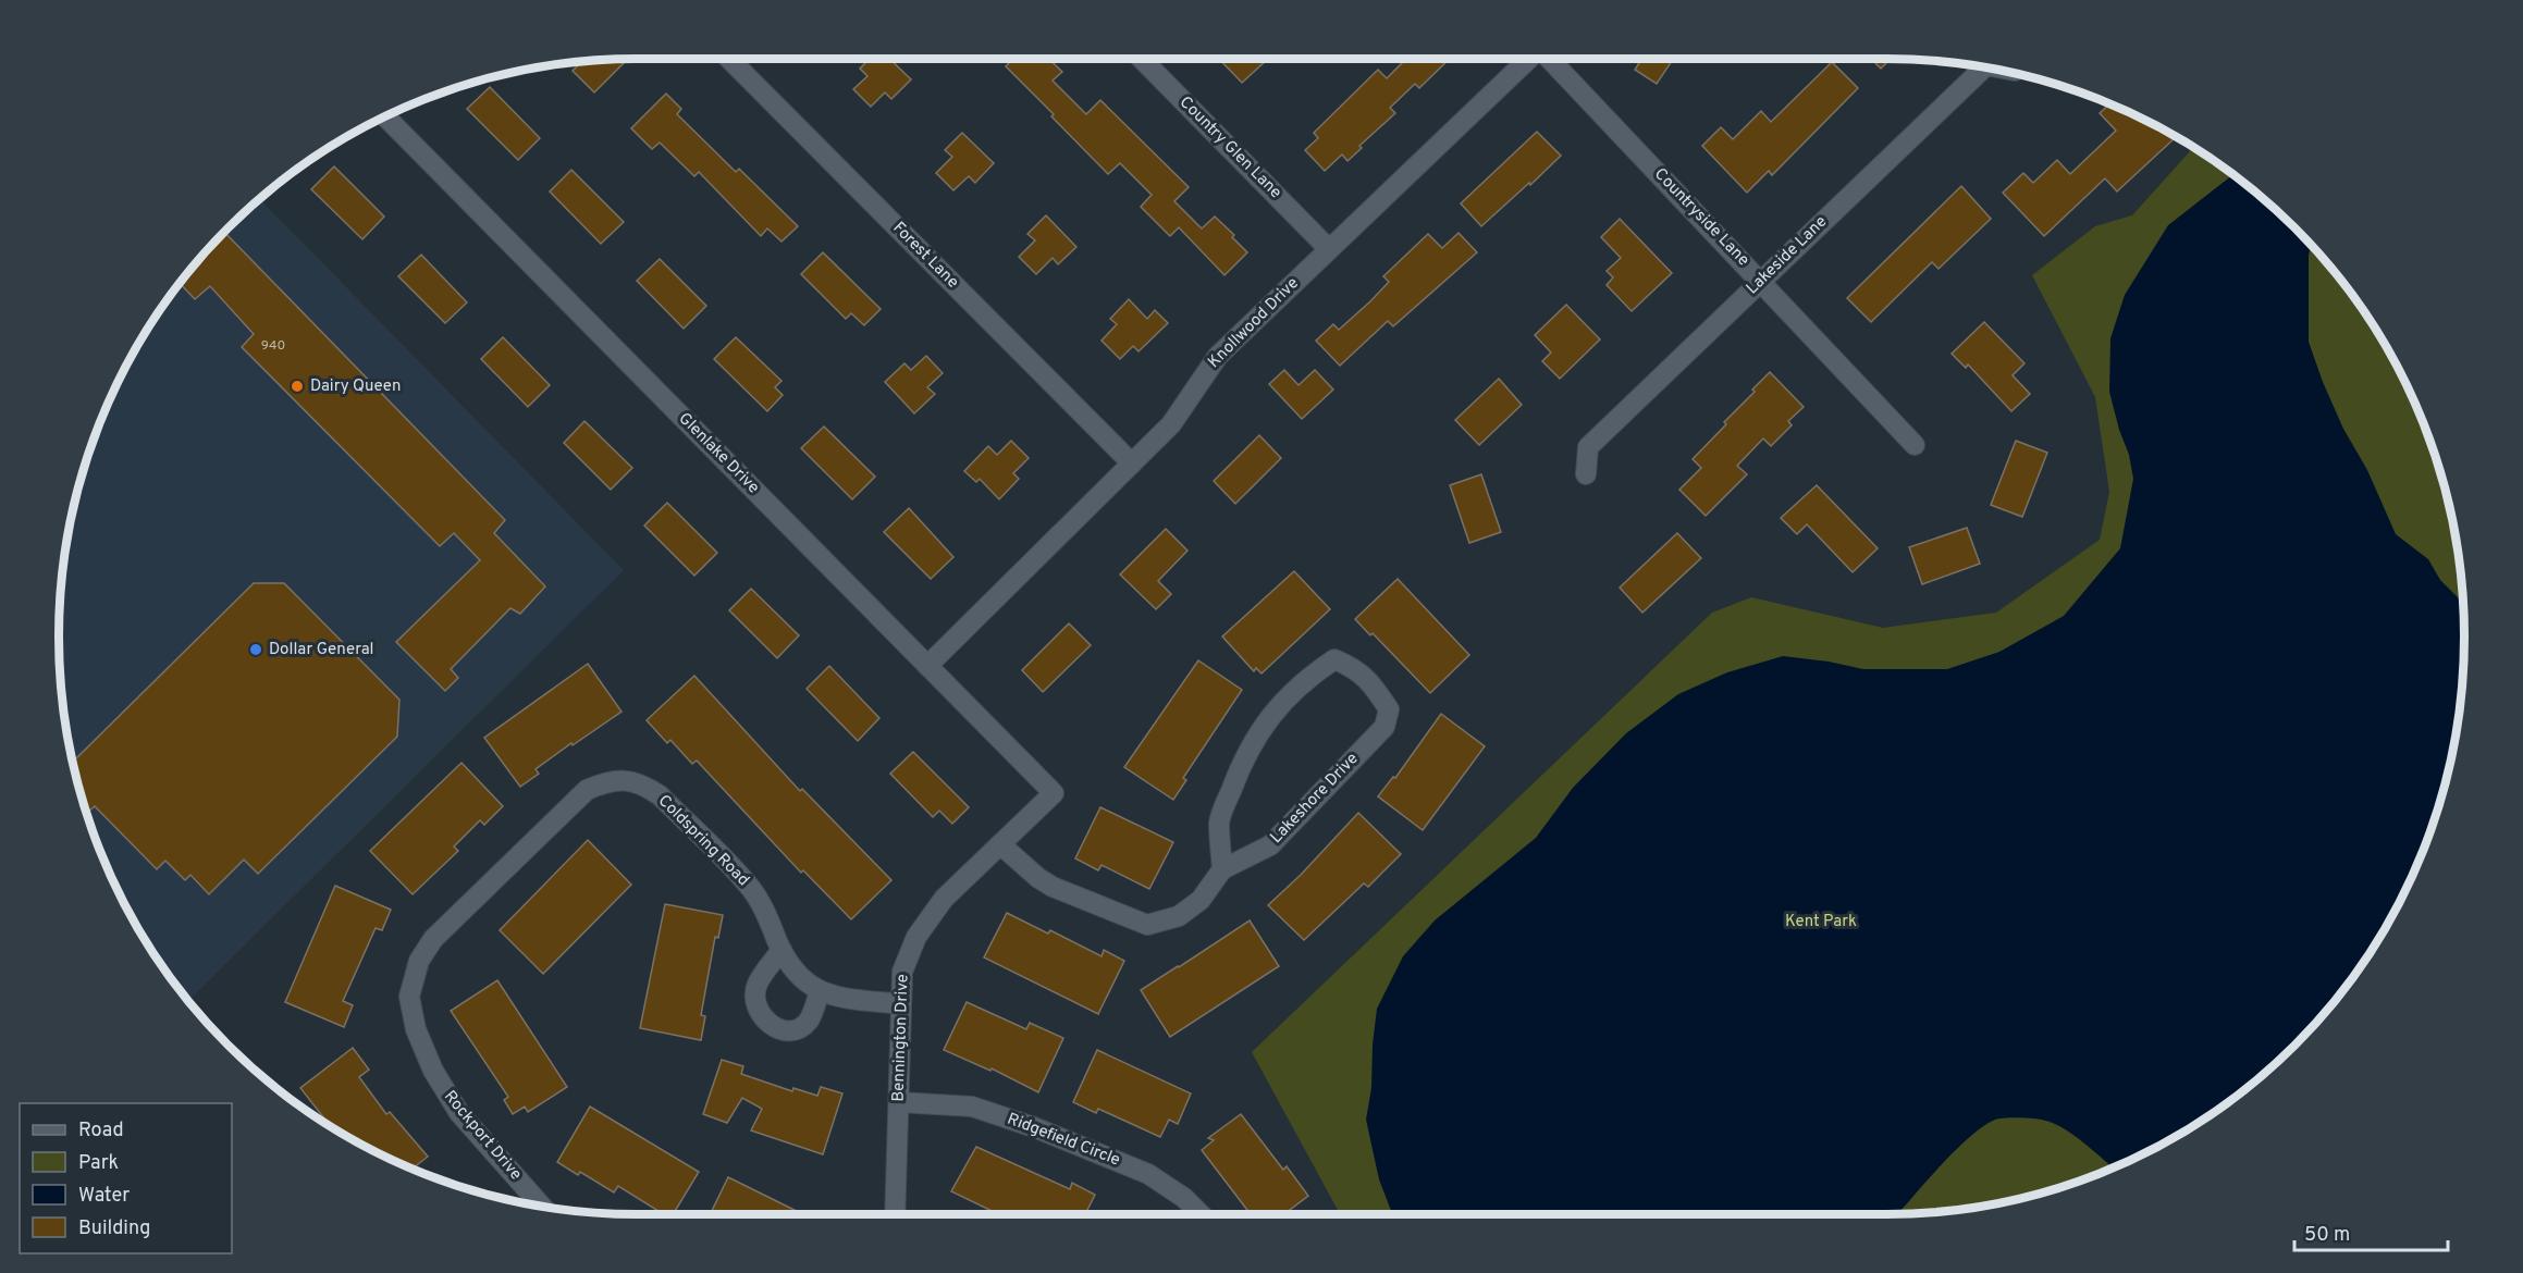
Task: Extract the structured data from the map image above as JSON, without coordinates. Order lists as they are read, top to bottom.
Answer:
{
  "streets": {
    "street": [
      "Country Glen Lane",
      "Countryside Lane",
      "Forest Lane",
      "Lakeside Lane",
      "Knollwood Drive",
      "Glenlake Drive",
      "Lakeshore Drive",
      "Coldspring Road",
      "Bennington Drive",
      "Rockport Drive",
      "Ridgefield Circle"
    ]
  },
  "crossings": [
    ["Country Glen Lane", "Knollwood Drive"],
    ["Countryside Lane", "Lakeside Lane"],
    ["Forest Lane", "Knollwood Drive"],
    ["Knollwood Drive", "Glenlake Drive"],
    ["Glenlake Drive", "Bennington Drive"],
    ["Coldspring Road", "Bennington Drive"],
    ["Coldspring Road", "Rockport Drive"],
    ["Bennington Drive", "Ridgefield Circle"]
  ],
  "parks": ["Kent Park"],
  "places": ["Dairy Queen", "Dollar General"],
  "house_numbers": ["940"],
  "legend": [
    "Road",
    "Park",
    "Water",
    "Building"
  ],
  "scale_bar": "50 m"
}
